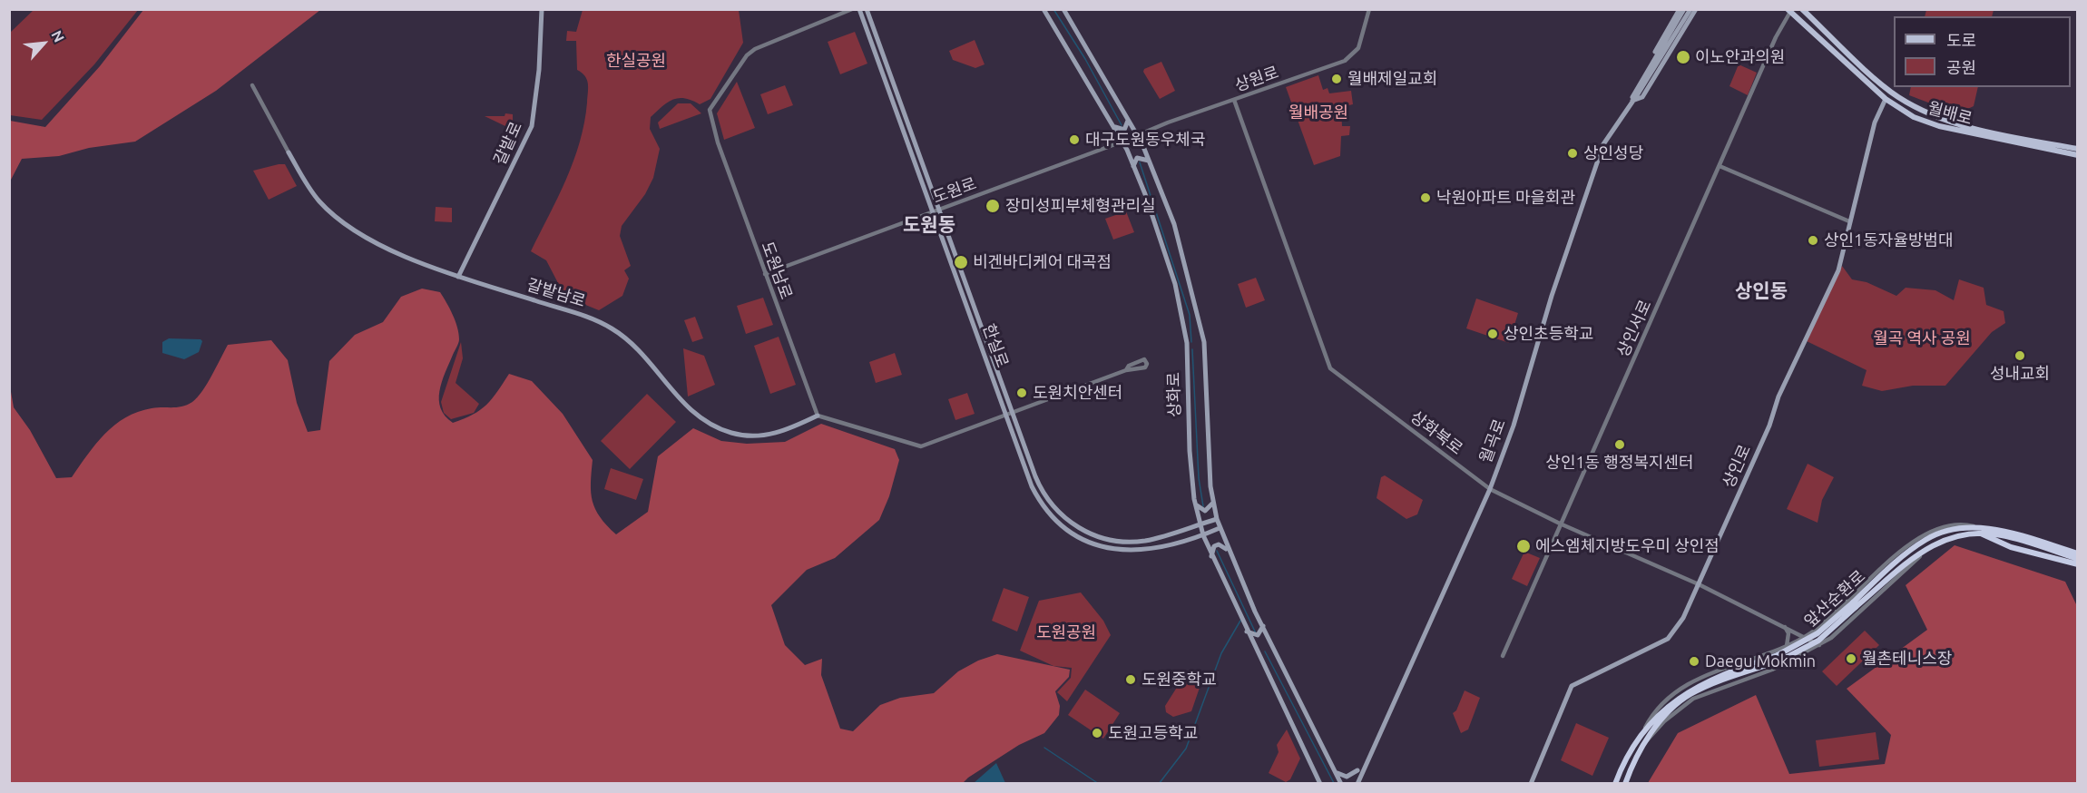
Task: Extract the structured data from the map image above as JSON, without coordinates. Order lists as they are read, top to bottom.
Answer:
{
  "streets": {
    "highway": ["앞산순환로"],
    "main road": [
      "월배로",
      "갈밭로",
      "갈밭남로",
      "한실로",
      "상화로",
      "월곡로",
      "상인로"
    ],
    "street": [
      "상원로",
      "도원로",
      "도원남로",
      "상인서로",
      "상화북로"
    ]
  },
  "crossings": [
    ["상원로", "도원로"],
    ["상원로", "상화로"],
    ["상원로", "상화북로"],
    ["월배로", "상인서로"],
    ["월배로", "상인로"],
    ["갈밭로", "갈밭남로"],
    ["도원로", "도원남로"],
    ["도원로", "한실로"],
    ["도원로", "상화로"],
    ["도원남로", "갈밭남로"],
    ["상인서로", "상화북로"],
    ["한실로", "상화로"],
    ["상화북로", "월곡로"],
    ["상화북로", "상인로"]
  ],
  "districts": ["도원동", "상인동"],
  "parks": [
    "한실공원",
    "월배공원",
    "월곡 역사 공원",
    "도원공원"
  ],
  "places": [
    "이노안과의원",
    "월배제일교회",
    "대구도원동우체국",
    "상인성당",
    "낙원아파트 마을회관",
    "장미성피부체형관리실",
    "상인1동자율방범대",
    "비겐바디케어 대곡점",
    "상인초등학교",
    "성내교회",
    "도원치안센터",
    "상인1동 행정복지센터",
    "에스엠체지방도우미 상인점",
    "월촌테니스장",
    "Daegu Mokmin",
    "도원중학교",
    "도원고등학교"
  ],
  "legend": ["도로", "공원"],
  "north": "top right"
}
